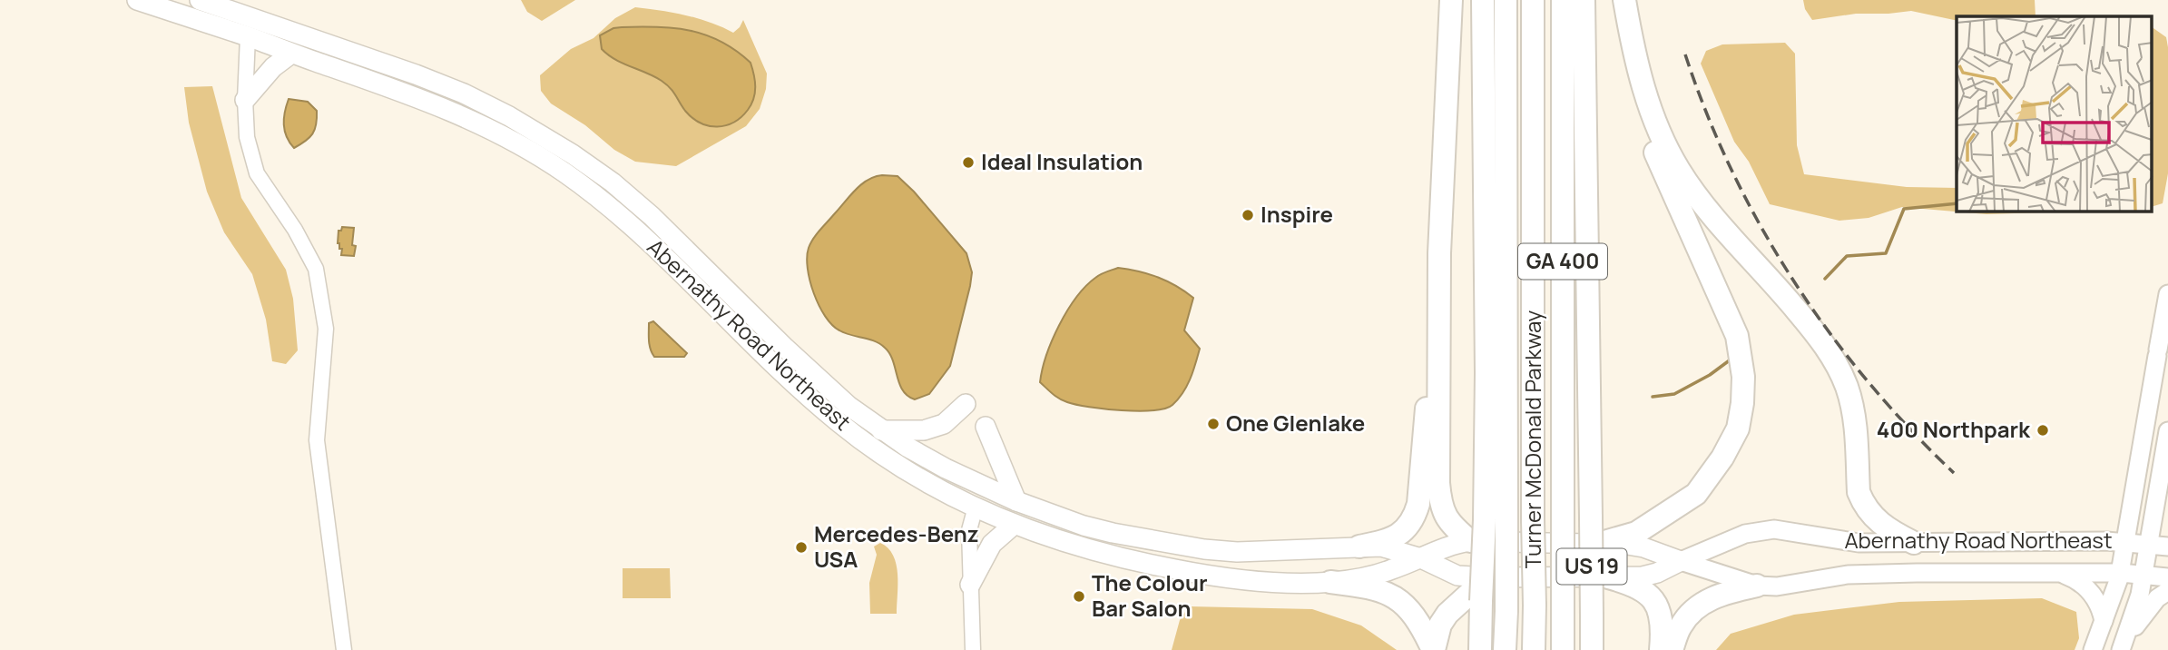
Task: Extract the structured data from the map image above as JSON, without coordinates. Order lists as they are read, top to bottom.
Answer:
{
  "streets": {
    "highway": ["GA 400", "Turner McDonald Parkway", "US 19"],
    "main road": ["Abernathy Road Northeast"]
  },
  "places": [
    "Ideal Insulation",
    "Inspire",
    "One Glenlake",
    "400 Northpark",
    "Mercedes-Benz USA",
    "The Colour Bar Salon"
  ]
}
